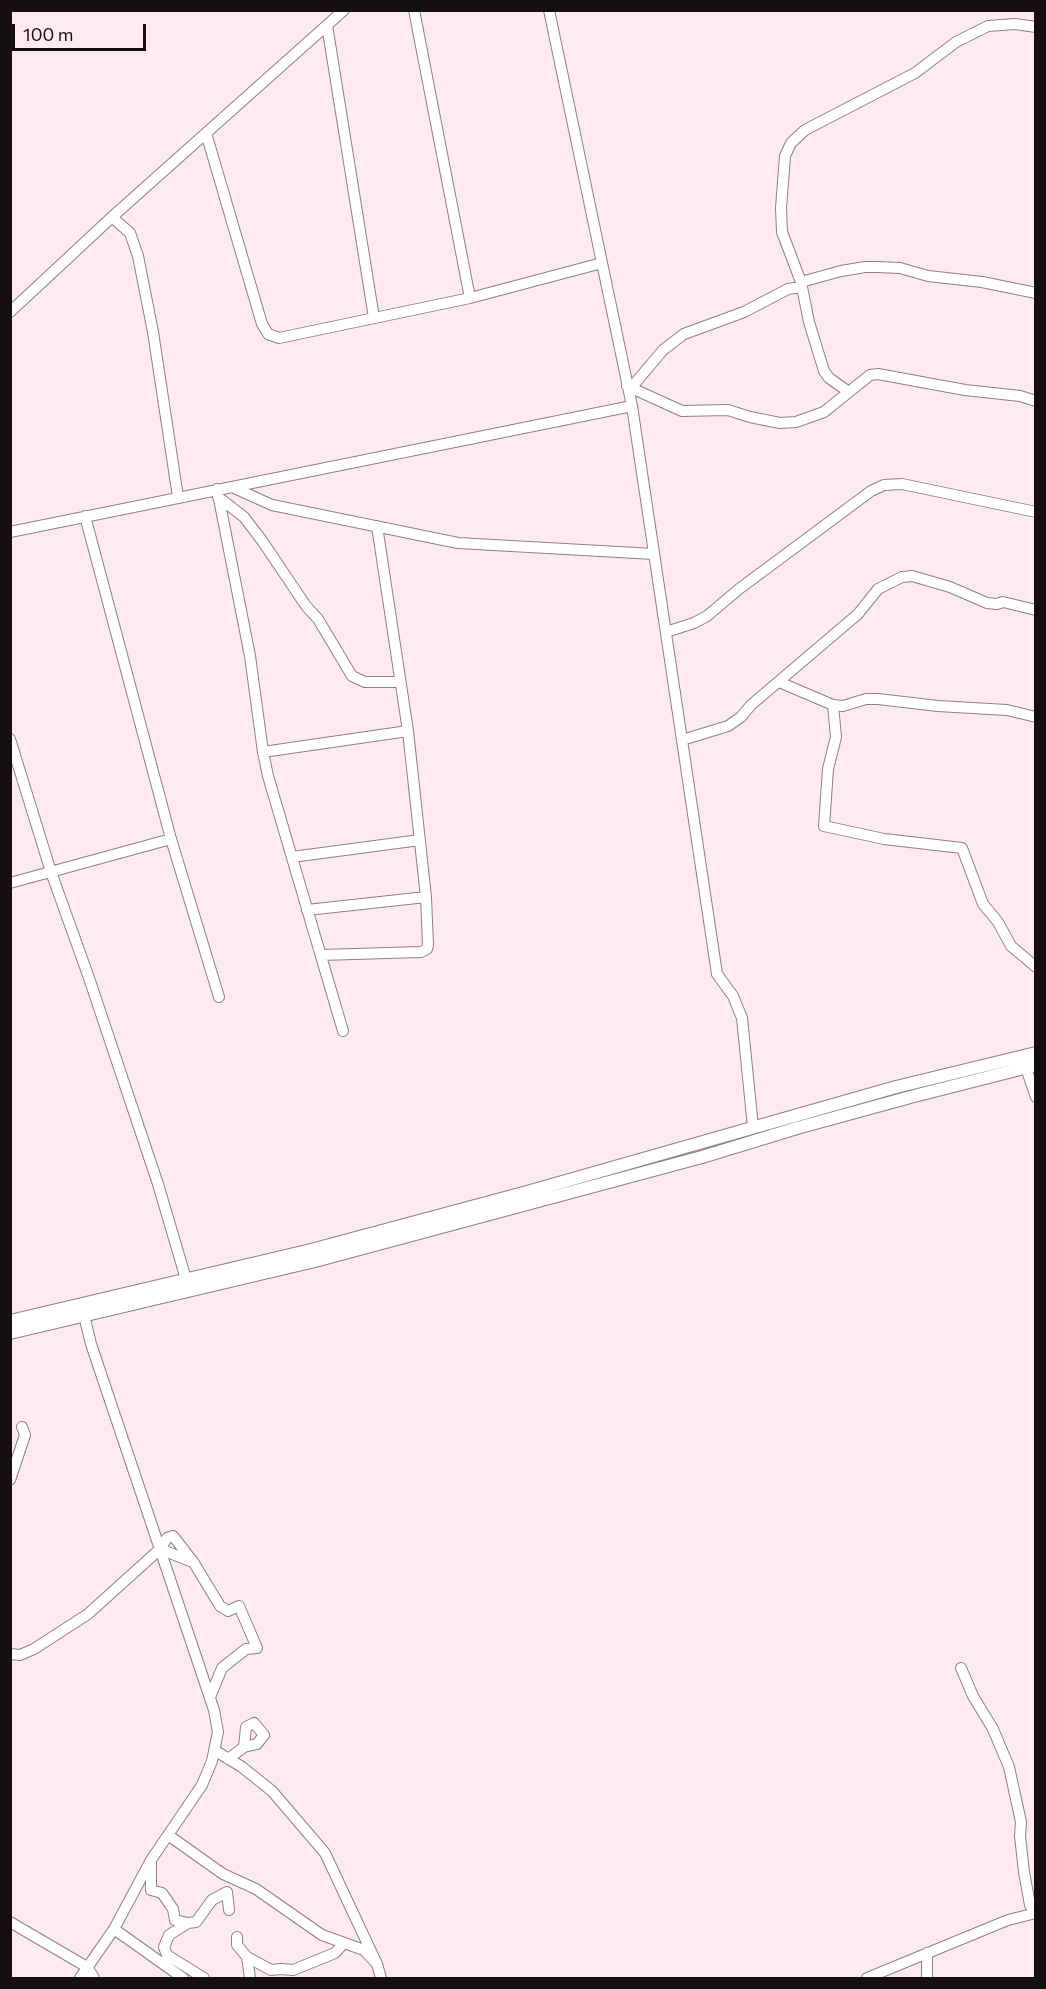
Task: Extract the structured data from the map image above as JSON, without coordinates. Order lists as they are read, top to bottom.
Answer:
{
  "scale_bar": "100 m"
}
